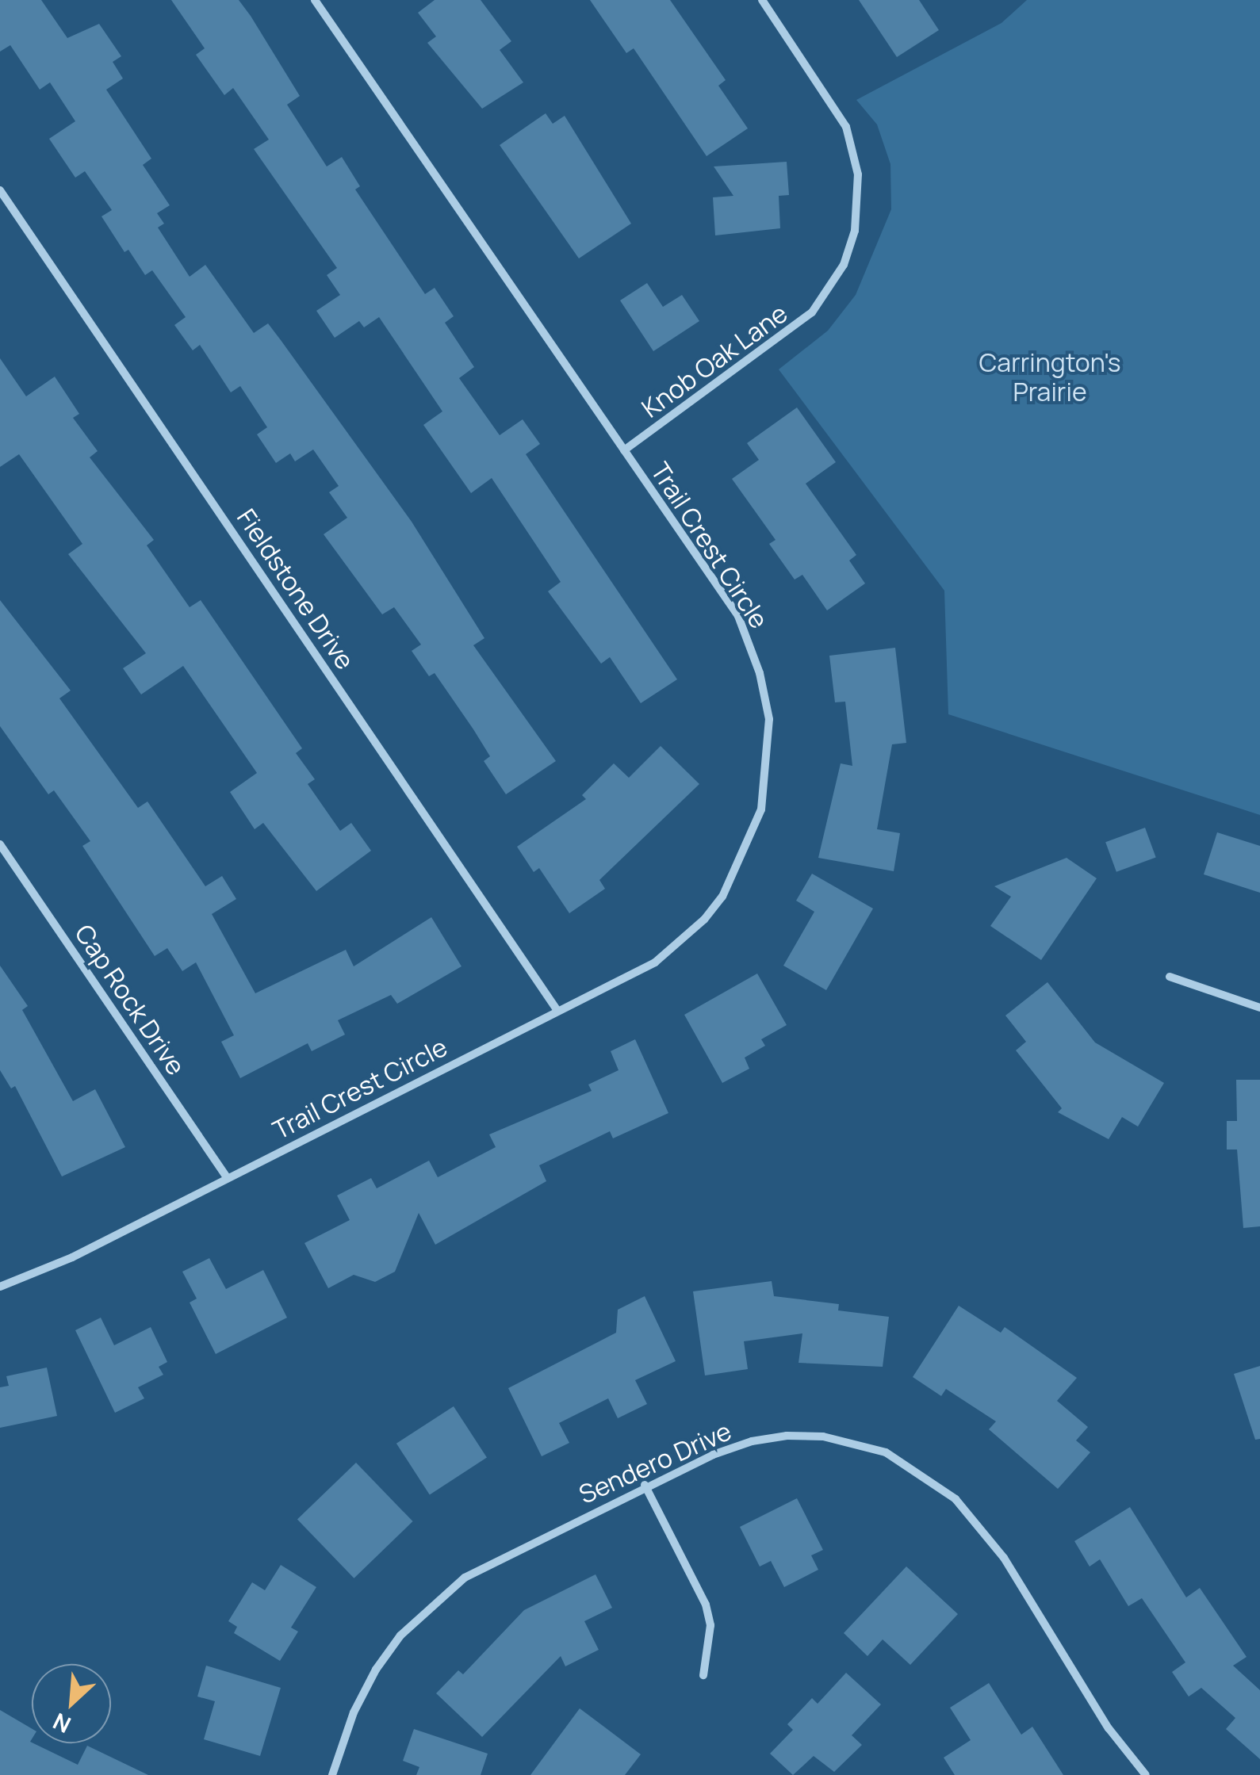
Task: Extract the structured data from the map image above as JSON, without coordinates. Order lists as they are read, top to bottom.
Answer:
{
  "streets": {
    "street": [
      "Knob Oak Lane",
      "Trail Crest Circle",
      "Fieldstone Drive",
      "Cap Rock Drive",
      "Sendero Drive"
    ]
  },
  "crossings": [
    ["Knob Oak Lane", "Trail Crest Circle"],
    ["Trail Crest Circle", "Fieldstone Drive"],
    ["Trail Crest Circle", "Cap Rock Drive"]
  ],
  "parks": ["Carrington's Prairie"],
  "north": "bottom left"
}
